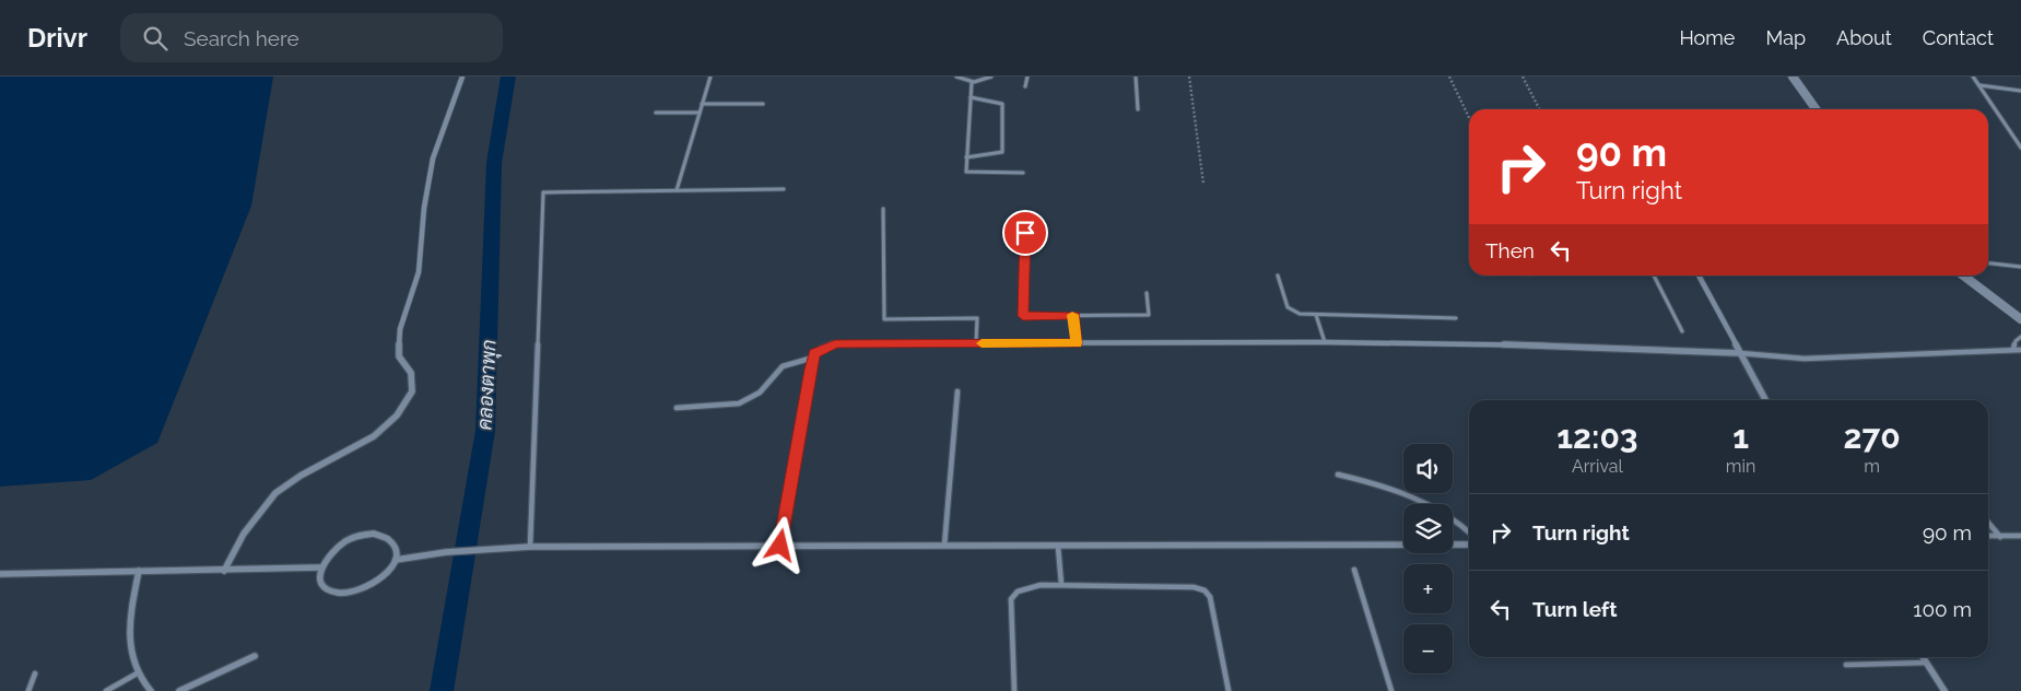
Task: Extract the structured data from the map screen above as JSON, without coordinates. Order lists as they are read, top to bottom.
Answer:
{
  "water": ["คลองตาพุก"],
  "page": {
    "header": "Drivr",
    "search": "Search here",
    "nav": [
      "Home",
      "Map",
      "About",
      "Contact"
    ],
    "turn": ["90 m", "Turn right"],
    "then": "Then",
    "eta": [
      "12:03",
      "Arrival",
      "1",
      "min",
      "270",
      "m"
    ],
    "map_buttons": ["+", "−"],
    "list": [
      {
        "name": "Turn right",
        "value": "90 m"
      },
      {
        "name": "Turn left",
        "value": "100 m"
      }
    ]
  }
}
